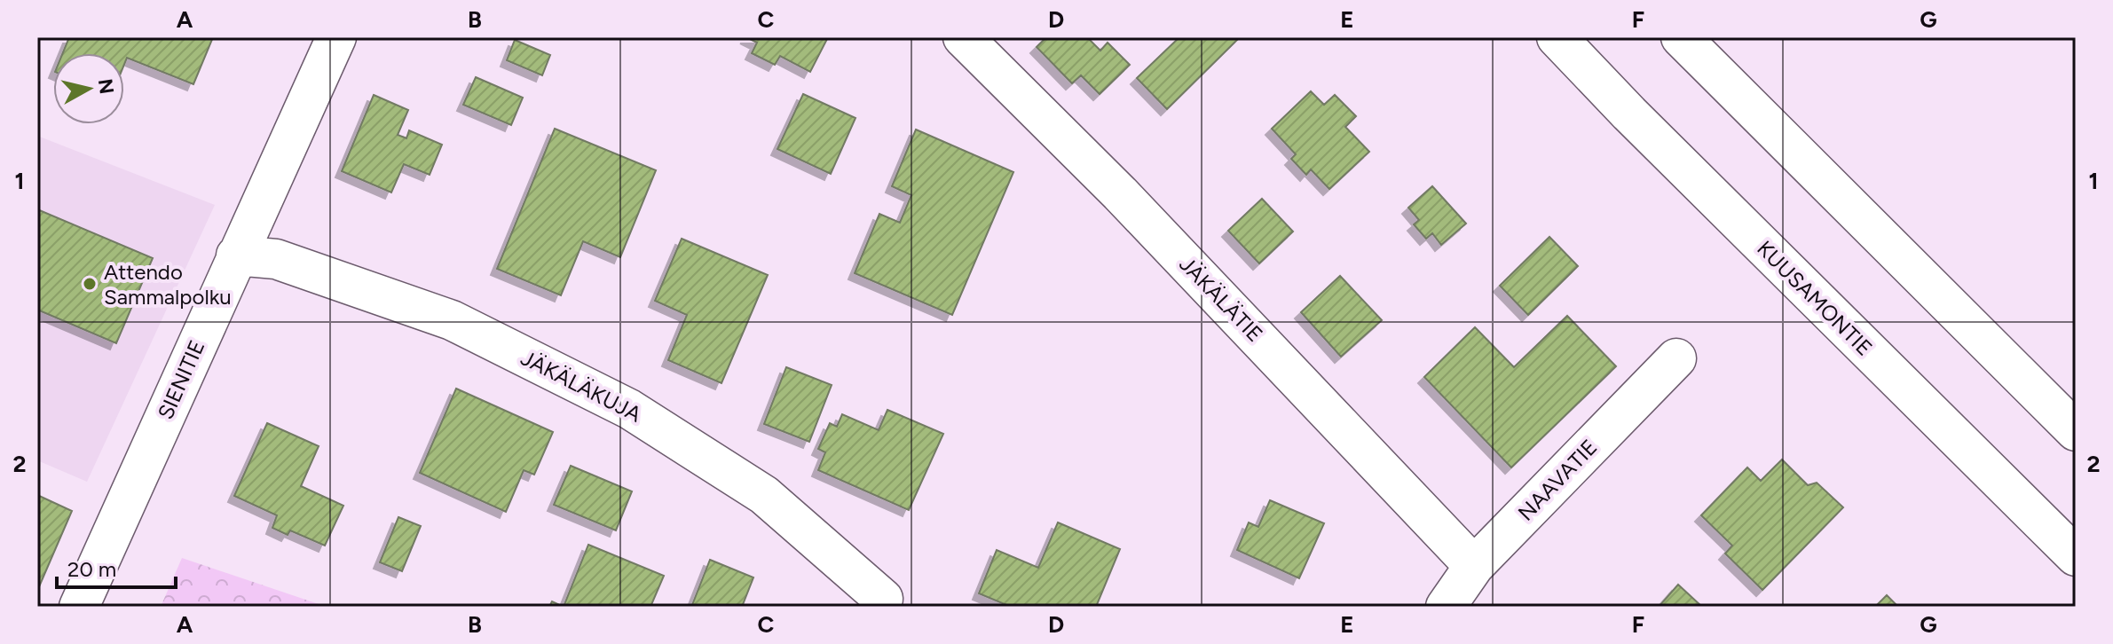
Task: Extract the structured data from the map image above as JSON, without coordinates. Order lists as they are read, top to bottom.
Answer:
{
  "streets": {
    "main road": [
      "KUUSAMONTIE",
      "JÄKÄLÄTIE",
      "SIENITIE",
      "JÄKÄLÄKUJA",
      "NAAVATIE"
    ]
  },
  "crossings": [
    ["JÄKÄLÄTIE", "NAAVATIE"],
    ["SIENITIE", "JÄKÄLÄKUJA"]
  ],
  "places": ["Attendo Sammalpolku"],
  "scale_bar": "20 m",
  "north": "right",
  "grid": {
    "columns": [
      "A",
      "B",
      "C",
      "D",
      "E",
      "F",
      "G"
    ],
    "rows": ["1", "2"]
  }
}
